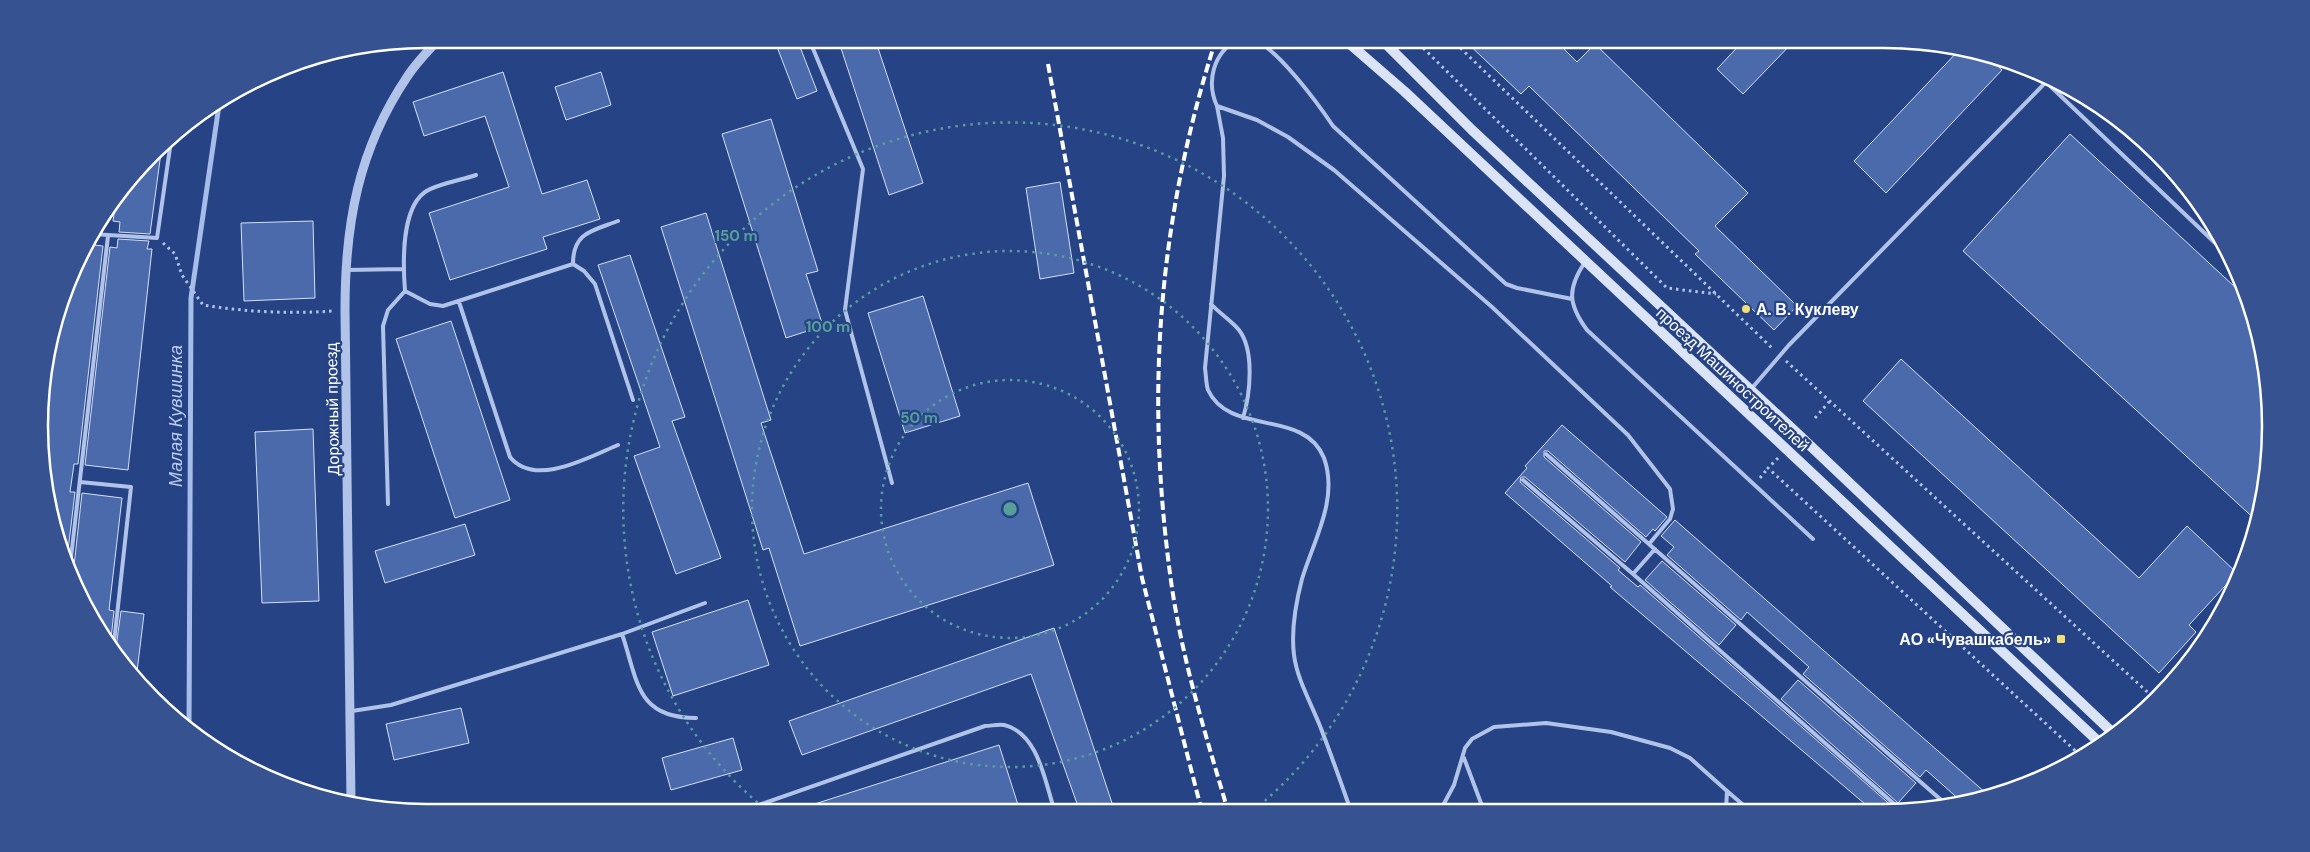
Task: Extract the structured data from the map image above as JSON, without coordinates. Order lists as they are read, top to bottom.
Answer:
{
  "streets": {
    "main road": ["проезд Машиностроителей"],
    "street": ["Дорожный проезд"]
  },
  "water": ["Малая Кувшинка"],
  "places": {
    "other": ["А. В. Куклеву"],
    "transit": ["АО «Чувашкабель»"]
  },
  "rings": ["150 m", "100 m", "50 m"]
}
